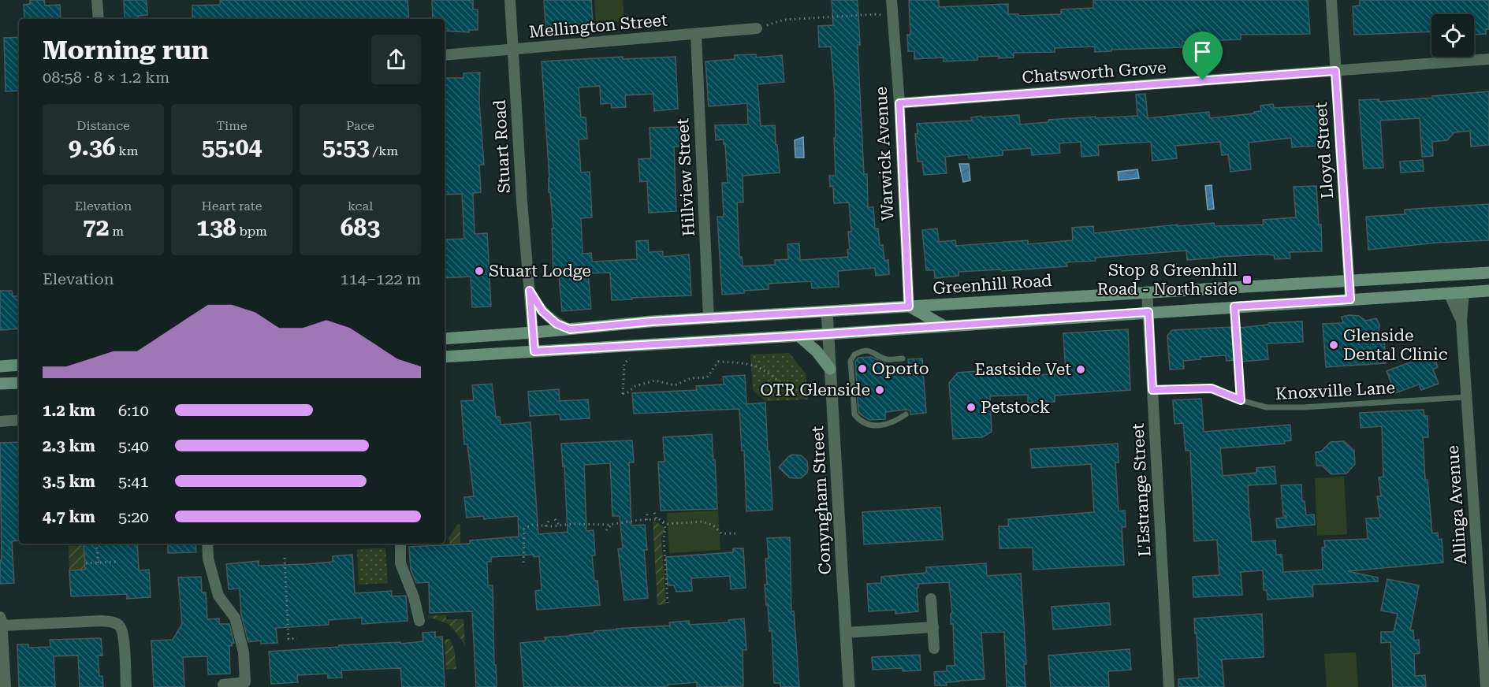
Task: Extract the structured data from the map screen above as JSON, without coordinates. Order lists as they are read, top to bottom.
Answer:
{
  "streets": {
    "main road": ["Greenhill Road"],
    "street": [
      "Mellington Street",
      "Chatsworth Grove",
      "Stuart Road",
      "Lloyd Street",
      "Warwick Avenue",
      "Hillview Street",
      "L'Estrange Street",
      "Conyngham Street",
      "Allinga Avenue"
    ],
    "lane": ["Knoxville Lane"]
  },
  "crossings": [
    ["Mellington Street", "Stuart Road"],
    ["Mellington Street", "Hillview Street"],
    ["Chatsworth Grove", "Lloyd Street"],
    ["Chatsworth Grove", "Warwick Avenue"],
    ["Stuart Road", "Greenhill Road"],
    ["Lloyd Street", "Greenhill Road"],
    ["Warwick Avenue", "Greenhill Road"],
    ["Hillview Street", "Greenhill Road"],
    ["Greenhill Road", "L'Estrange Street"],
    ["Greenhill Road", "Conyngham Street"],
    ["Knoxville Lane", "L'Estrange Street"],
    ["Knoxville Lane", "Allinga Avenue"]
  ],
  "places": {
    "other": [
      "Stuart Lodge",
      "Glenside Dental Clinic",
      "Oporto",
      "Eastside Vet",
      "OTR Glenside",
      "Petstock"
    ],
    "transit": ["Stop 8 Greenhill Road - North side"]
  },
  "page": {
    "heading": ["Morning run", "08:58 · 8 × 1.2 km"],
    "stats": [
      ["Distance", "9.36 km"],
      ["Time", "55:04"],
      ["Pace", "5:53 /km"],
      ["Elevation", "72 m"],
      ["Heart rate", "138 bpm"],
      ["kcal", "683"]
    ],
    "chart": ["Elevation", "114–122 m"],
    "list": [
      {
        "name": "1.2 km",
        "note": "6:10"
      },
      {
        "name": "2.3 km",
        "note": "5:40"
      },
      {
        "name": "3.5 km",
        "note": "5:41"
      },
      {
        "name": "4.7 km",
        "note": "5:20"
      }
    ]
  }
}
